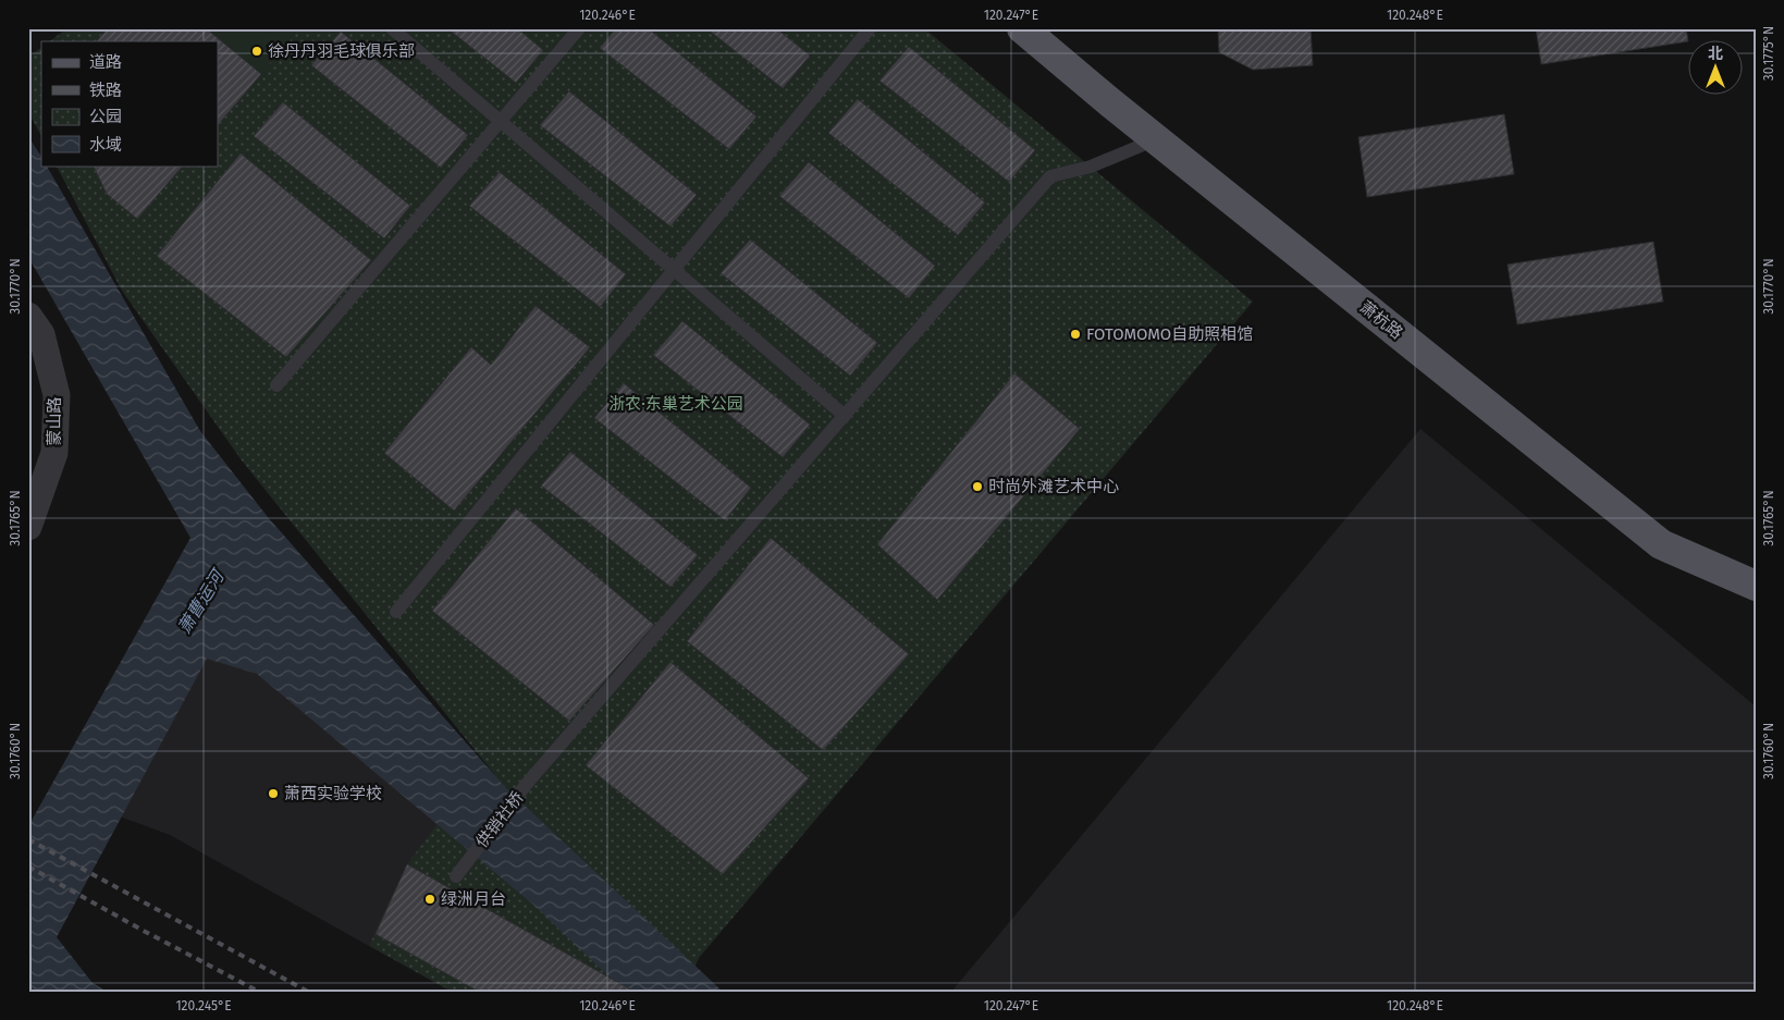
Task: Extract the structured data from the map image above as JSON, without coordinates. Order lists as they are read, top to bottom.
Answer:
{
  "streets": {
    "main road": ["萧杭路"],
    "street": ["蒙山路"],
    "lane": ["供销社桥"]
  },
  "crossings": [
    ["萧杭路", "供销社桥"]
  ],
  "water": ["萧曹运河"],
  "parks": ["浙农·东巢艺术公园"],
  "places": [
    "徐丹丹羽毛球俱乐部",
    "FOTOMOMO自助照相馆",
    "时尚外滩艺术中心",
    "萧西实验学校",
    "绿洲月台"
  ],
  "legend": [
    "道路",
    "铁路",
    "公园",
    "水域"
  ],
  "north": "top",
  "coordinates": [
    "120.246°E",
    "120.247°E",
    "120.248°E",
    "30.1775°N",
    "30.1770°N",
    "30.1765°N",
    "30.1760°N",
    "120.245°E"
  ]
}
